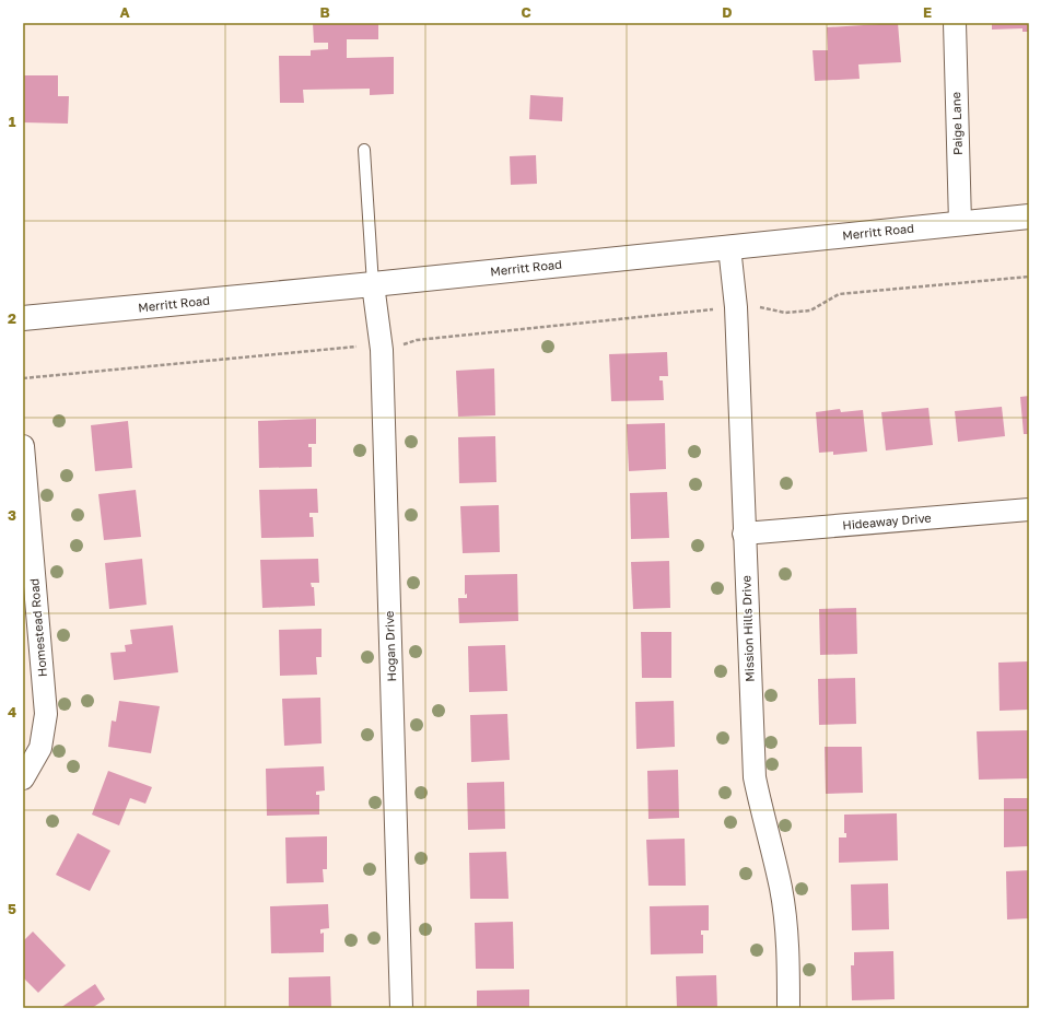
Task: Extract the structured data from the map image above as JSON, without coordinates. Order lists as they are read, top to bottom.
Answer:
{
  "streets": {
    "street": [
      "Paige Lane",
      "Merritt Road",
      "Hideaway Drive",
      "Homestead Road",
      "Mission Hills Drive",
      "Hogan Drive"
    ]
  },
  "crossings": [
    ["Paige Lane", "Merritt Road"],
    ["Merritt Road", "Mission Hills Drive"],
    ["Merritt Road", "Hogan Drive"],
    ["Hideaway Drive", "Mission Hills Drive"]
  ],
  "grid": {
    "columns": [
      "A",
      "B",
      "C",
      "D",
      "E"
    ],
    "rows": [
      "1",
      "2",
      "3",
      "4",
      "5"
    ]
  }
}
